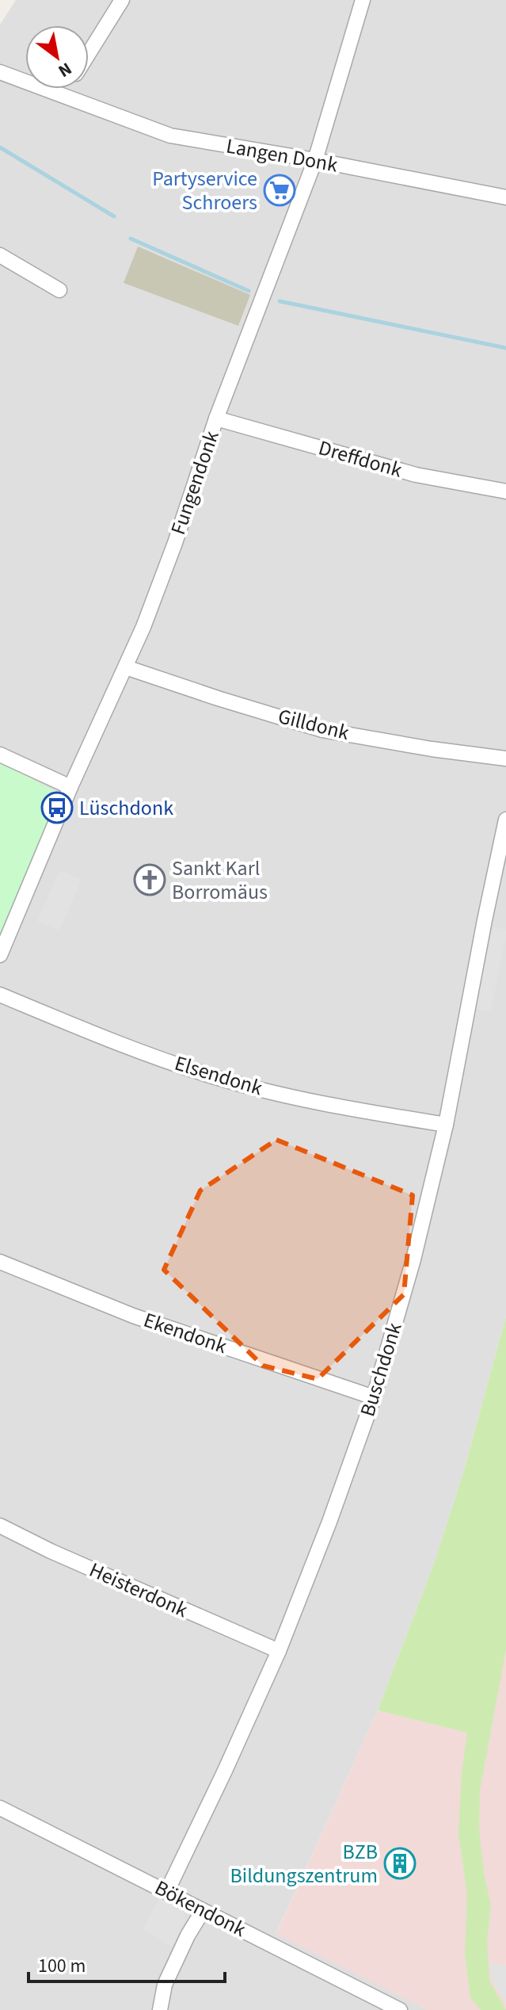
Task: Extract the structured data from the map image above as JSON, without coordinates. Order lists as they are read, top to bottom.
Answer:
{
  "streets": {
    "street": [
      "Langen Donk",
      "Dreffdonk",
      "Fungendonk",
      "Gilldonk",
      "Elsendonk",
      "Ekendonk",
      "Buschdonk",
      "Heisterdonk",
      "Bökendonk"
    ]
  },
  "crossings": [
    ["Langen Donk", "Fungendonk"],
    ["Dreffdonk", "Fungendonk"],
    ["Fungendonk", "Gilldonk"],
    ["Elsendonk", "Buschdonk"],
    ["Ekendonk", "Buschdonk"],
    ["Buschdonk", "Heisterdonk"],
    ["Buschdonk", "Bökendonk"]
  ],
  "places": {
    "supermarket": ["Partyservice Schroers"],
    "bus stop": ["Lüschdonk"],
    "church": ["Sankt Karl Borromäus"],
    "building": ["BZB Bildungszentrum"]
  },
  "scale_bar": "100 m",
  "north": "bottom right"
}
